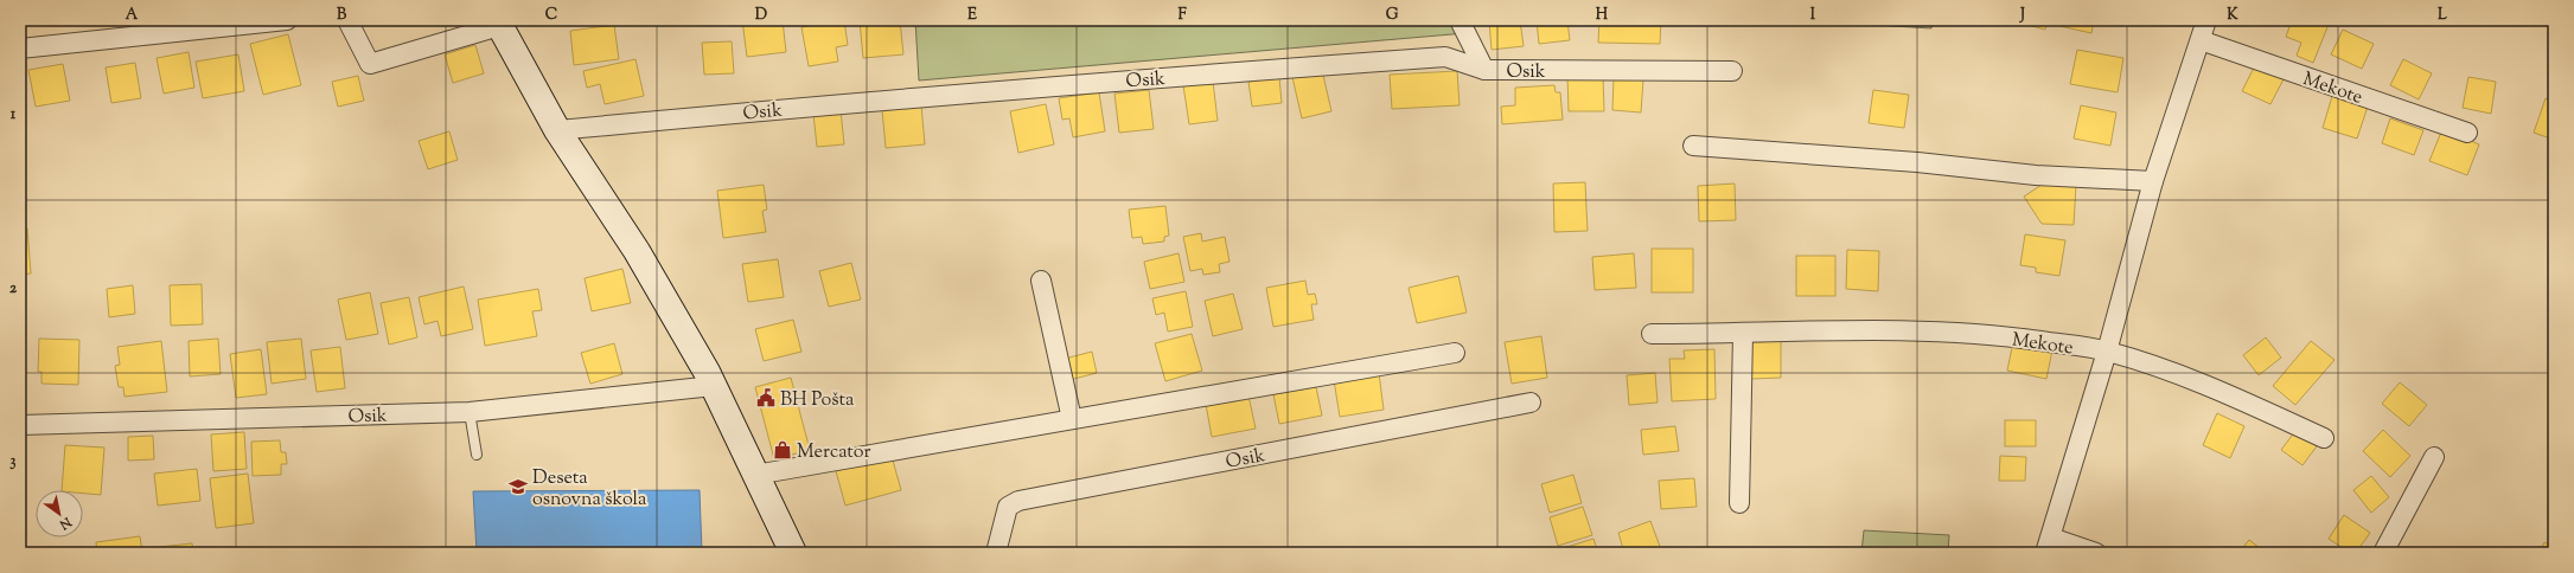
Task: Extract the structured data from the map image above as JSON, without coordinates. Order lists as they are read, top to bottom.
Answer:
{
  "streets": {
    "street": ["Osik", "Mekote"]
  },
  "places": {
    "public building": ["BH Pošta"],
    "shop": ["Mercator"],
    "school or university": ["Deseta osnovna škola"]
  },
  "north": "bottom right",
  "grid": {
    "columns": [
      "A",
      "B",
      "C",
      "D",
      "E",
      "F",
      "G",
      "H",
      "I",
      "J",
      "K",
      "L"
    ],
    "rows": ["1", "2", "3"]
  }
}
